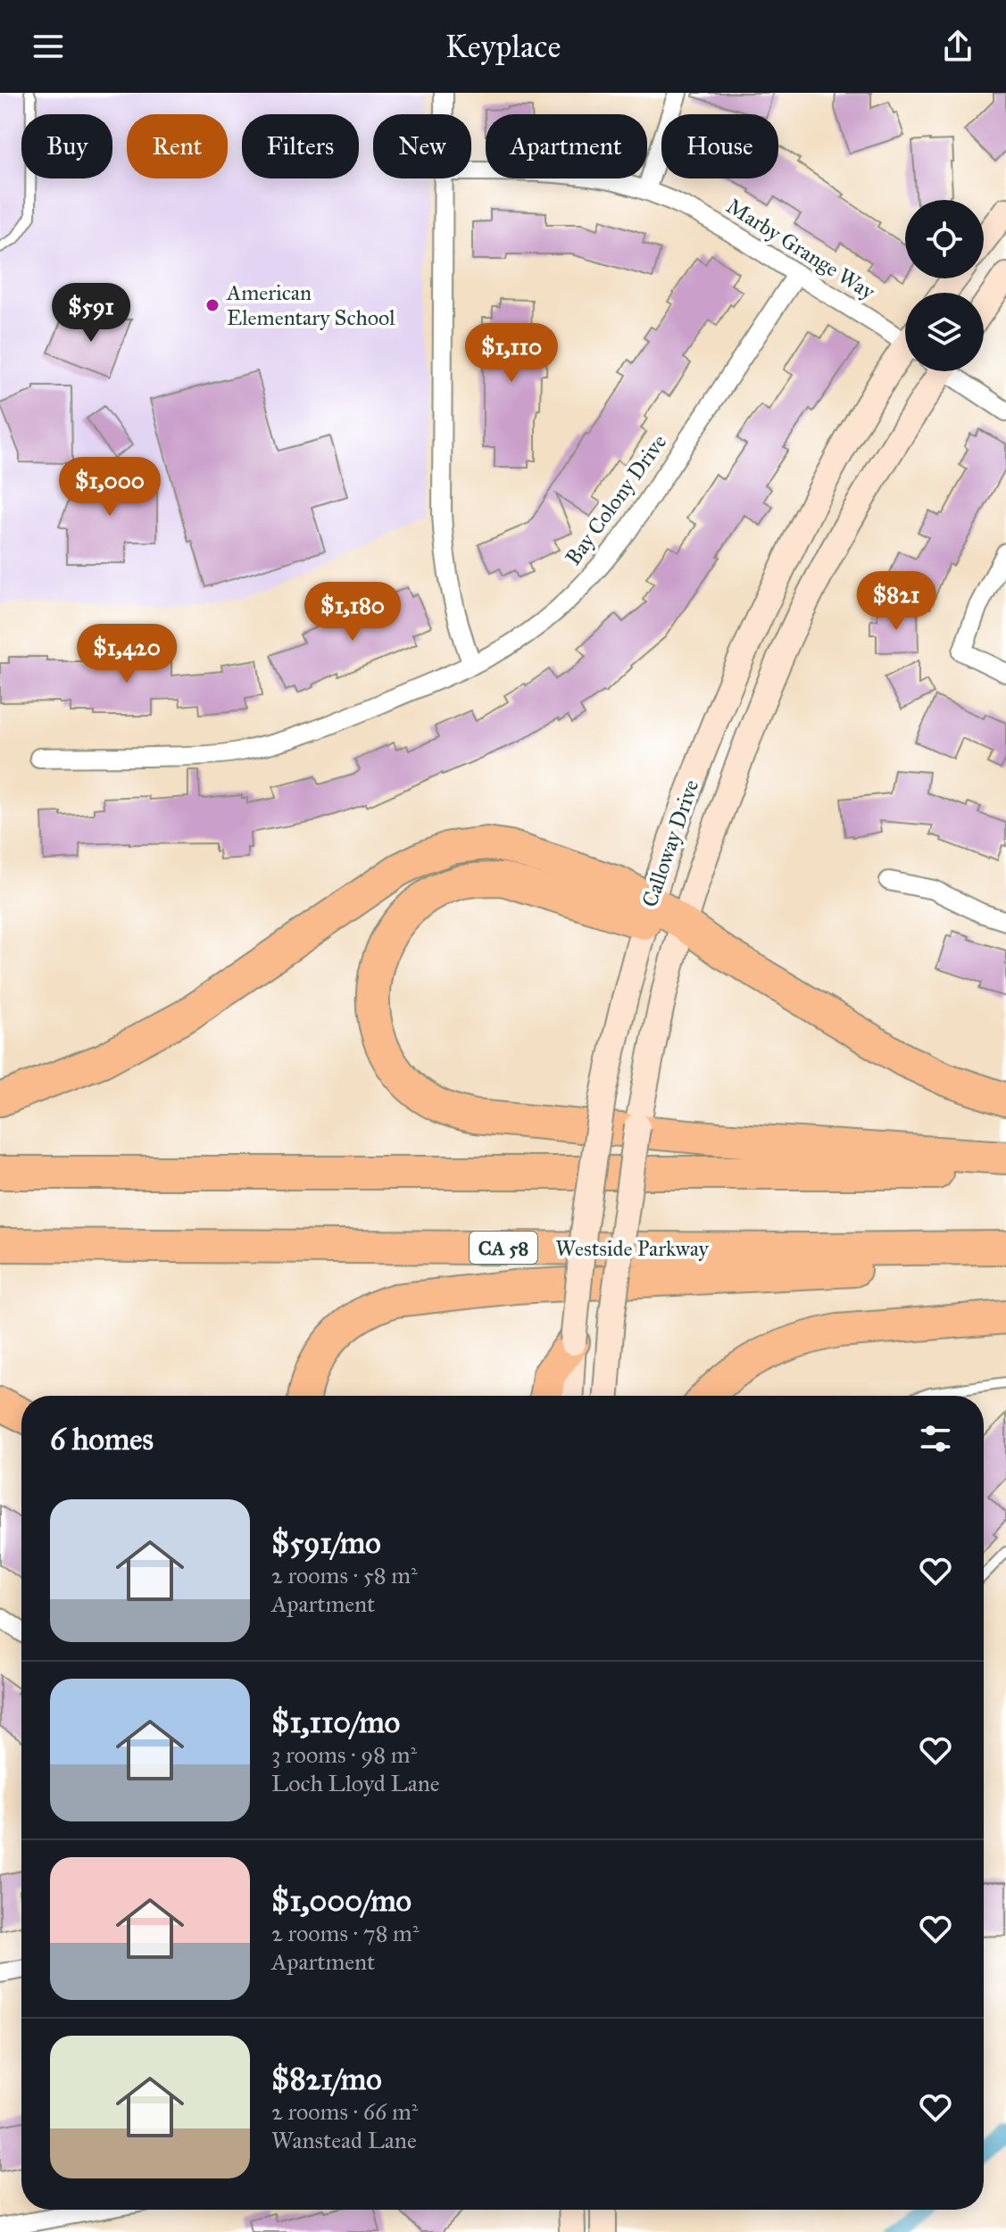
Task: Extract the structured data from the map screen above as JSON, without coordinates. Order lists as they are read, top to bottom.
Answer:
{
  "streets": {
    "highway": ["CA 58", "Westside Parkway"],
    "main road": ["Calloway Drive"],
    "street": ["Marby Grange Way", "Bay Colony Drive"]
  },
  "crossings": [
    ["Marby Grange Way", "Bay Colony Drive"]
  ],
  "places": ["American Elementary School"],
  "page": {
    "header": "Keyplace",
    "chip": [
      "Buy",
      "Rent",
      "Filters",
      "New",
      "Apartment",
      "House"
    ],
    "price": [
      "$591",
      "$1,110",
      "$1,000",
      "$821",
      "$1,180",
      "$1,420"
    ],
    "heading": "6 homes",
    "list": [
      {
        "name": "$591/mo",
        "note": "2 rooms · 58 m² · Apartment"
      },
      {
        "name": "$1,110/mo",
        "note": "3 rooms · 98 m² · Loch Lloyd Lane"
      },
      {
        "name": "$1,000/mo",
        "note": "2 rooms · 78 m² · Apartment"
      },
      {
        "name": "$821/mo",
        "note": "2 rooms · 66 m² · Wanstead Lane"
      }
    ]
  }
}
